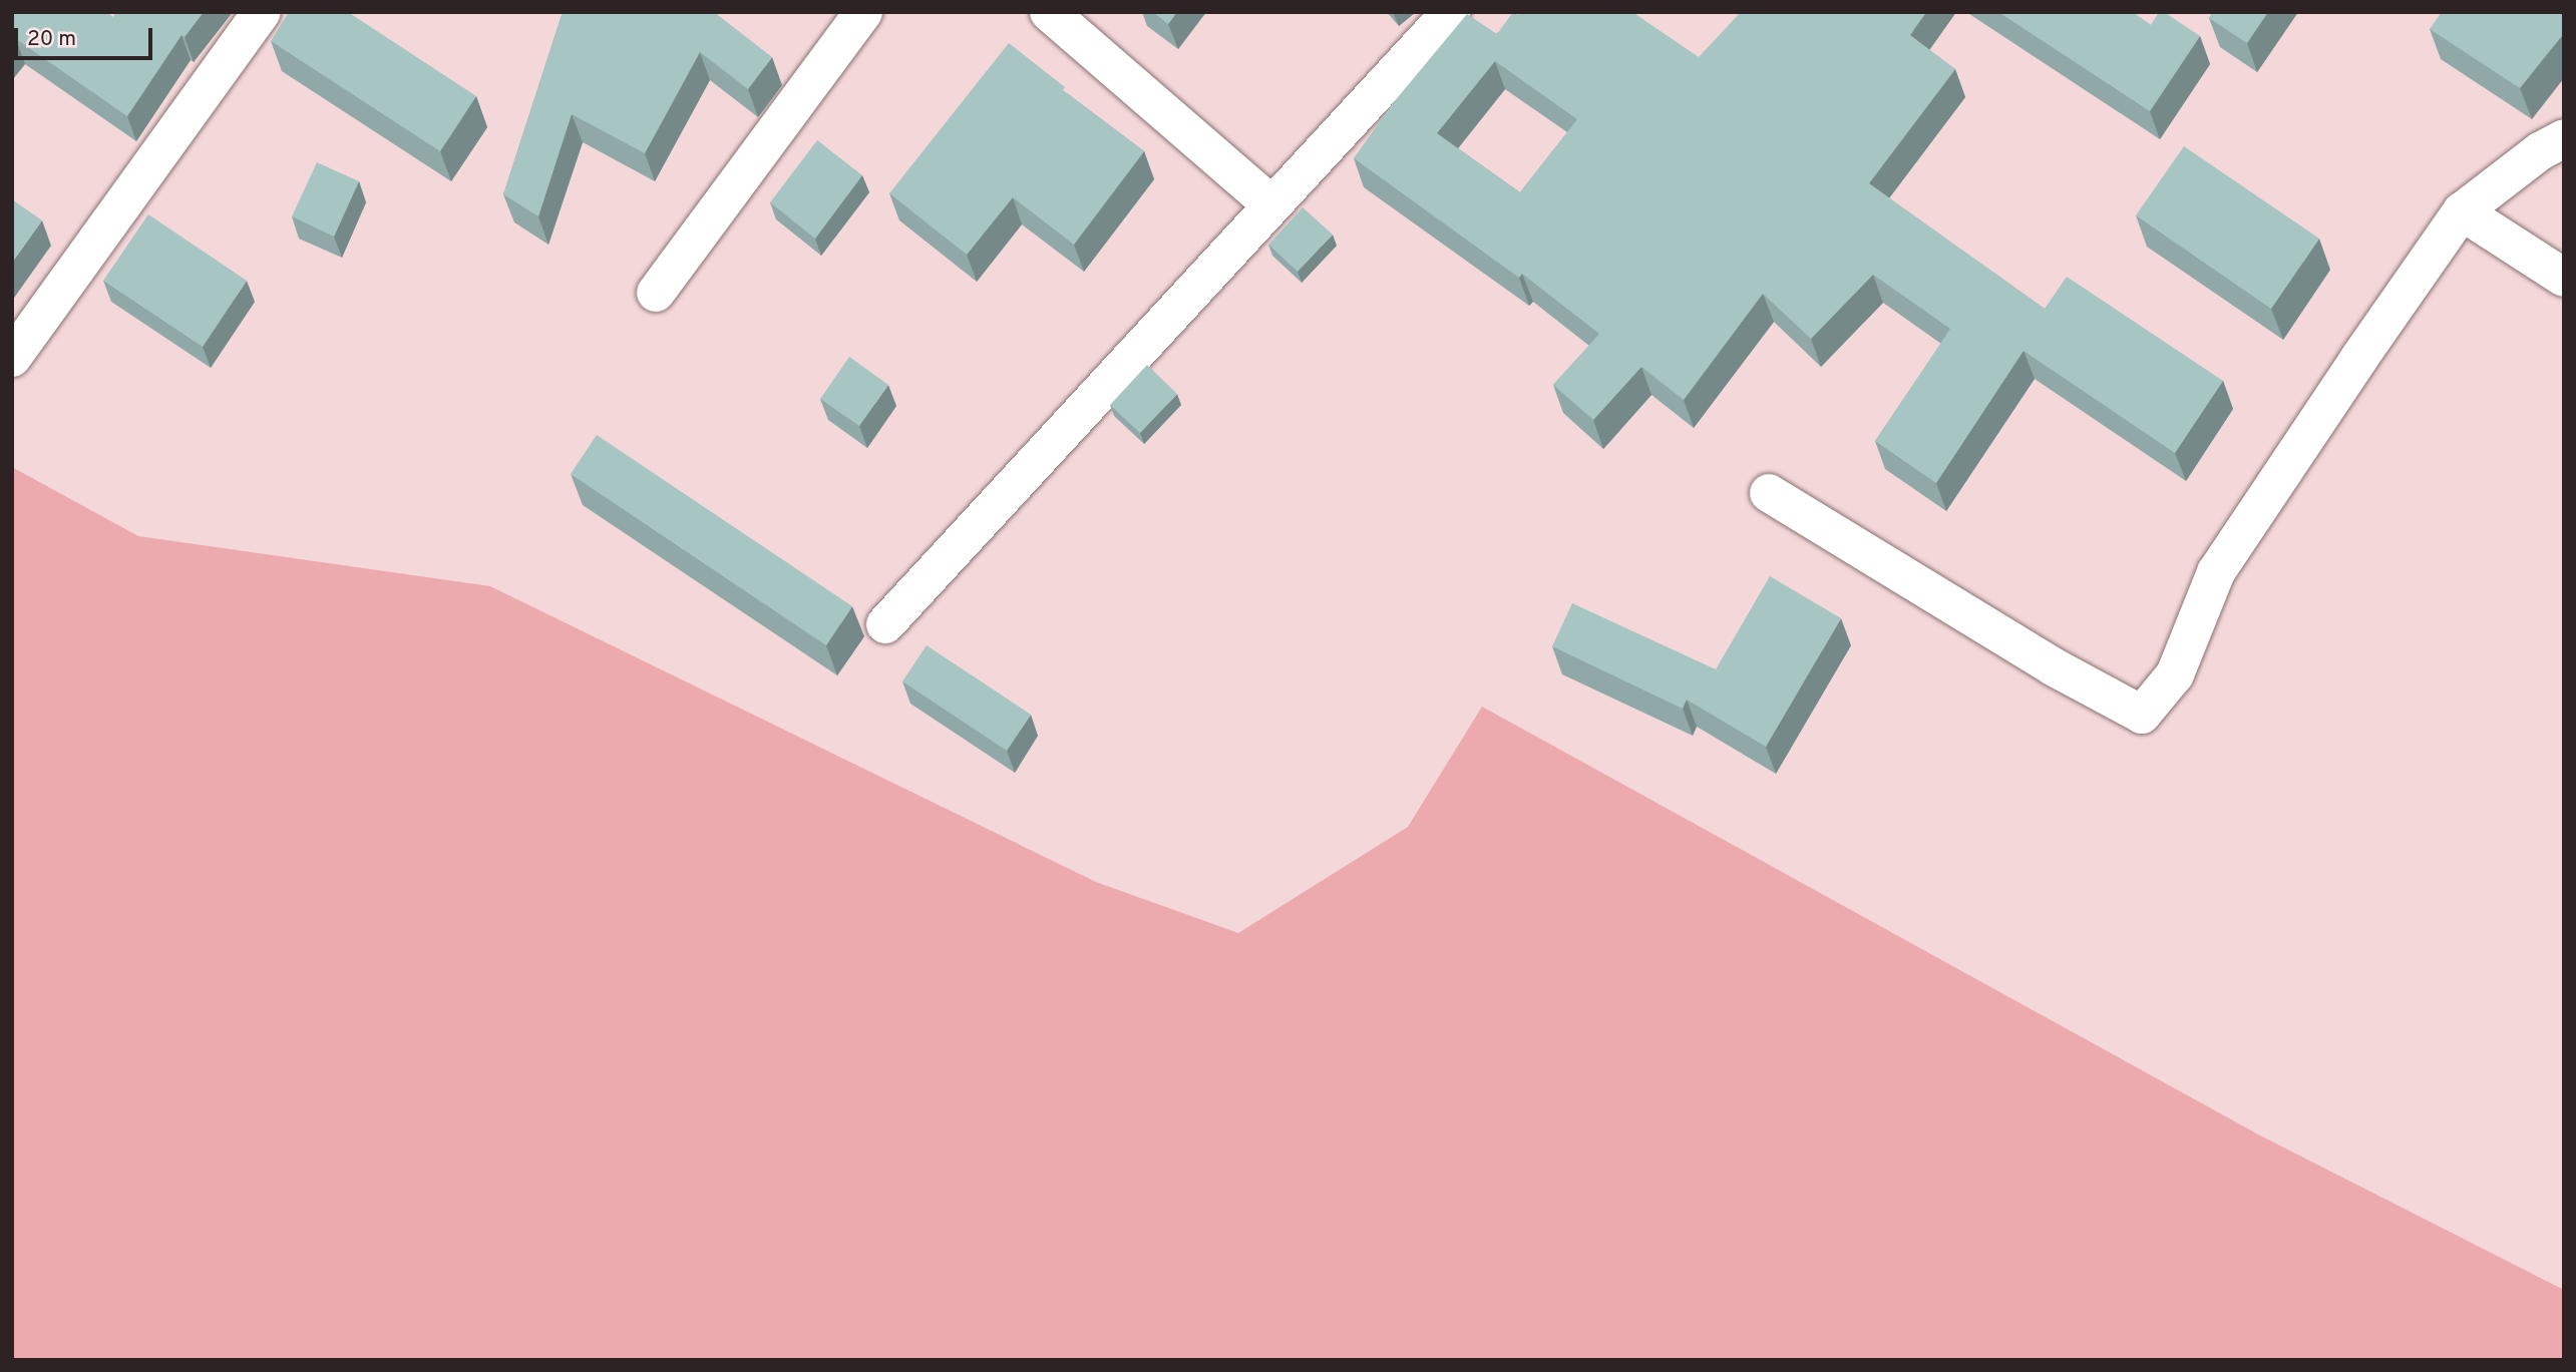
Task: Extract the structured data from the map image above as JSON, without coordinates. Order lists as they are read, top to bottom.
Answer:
{
  "scale_bar": "20 m"
}
